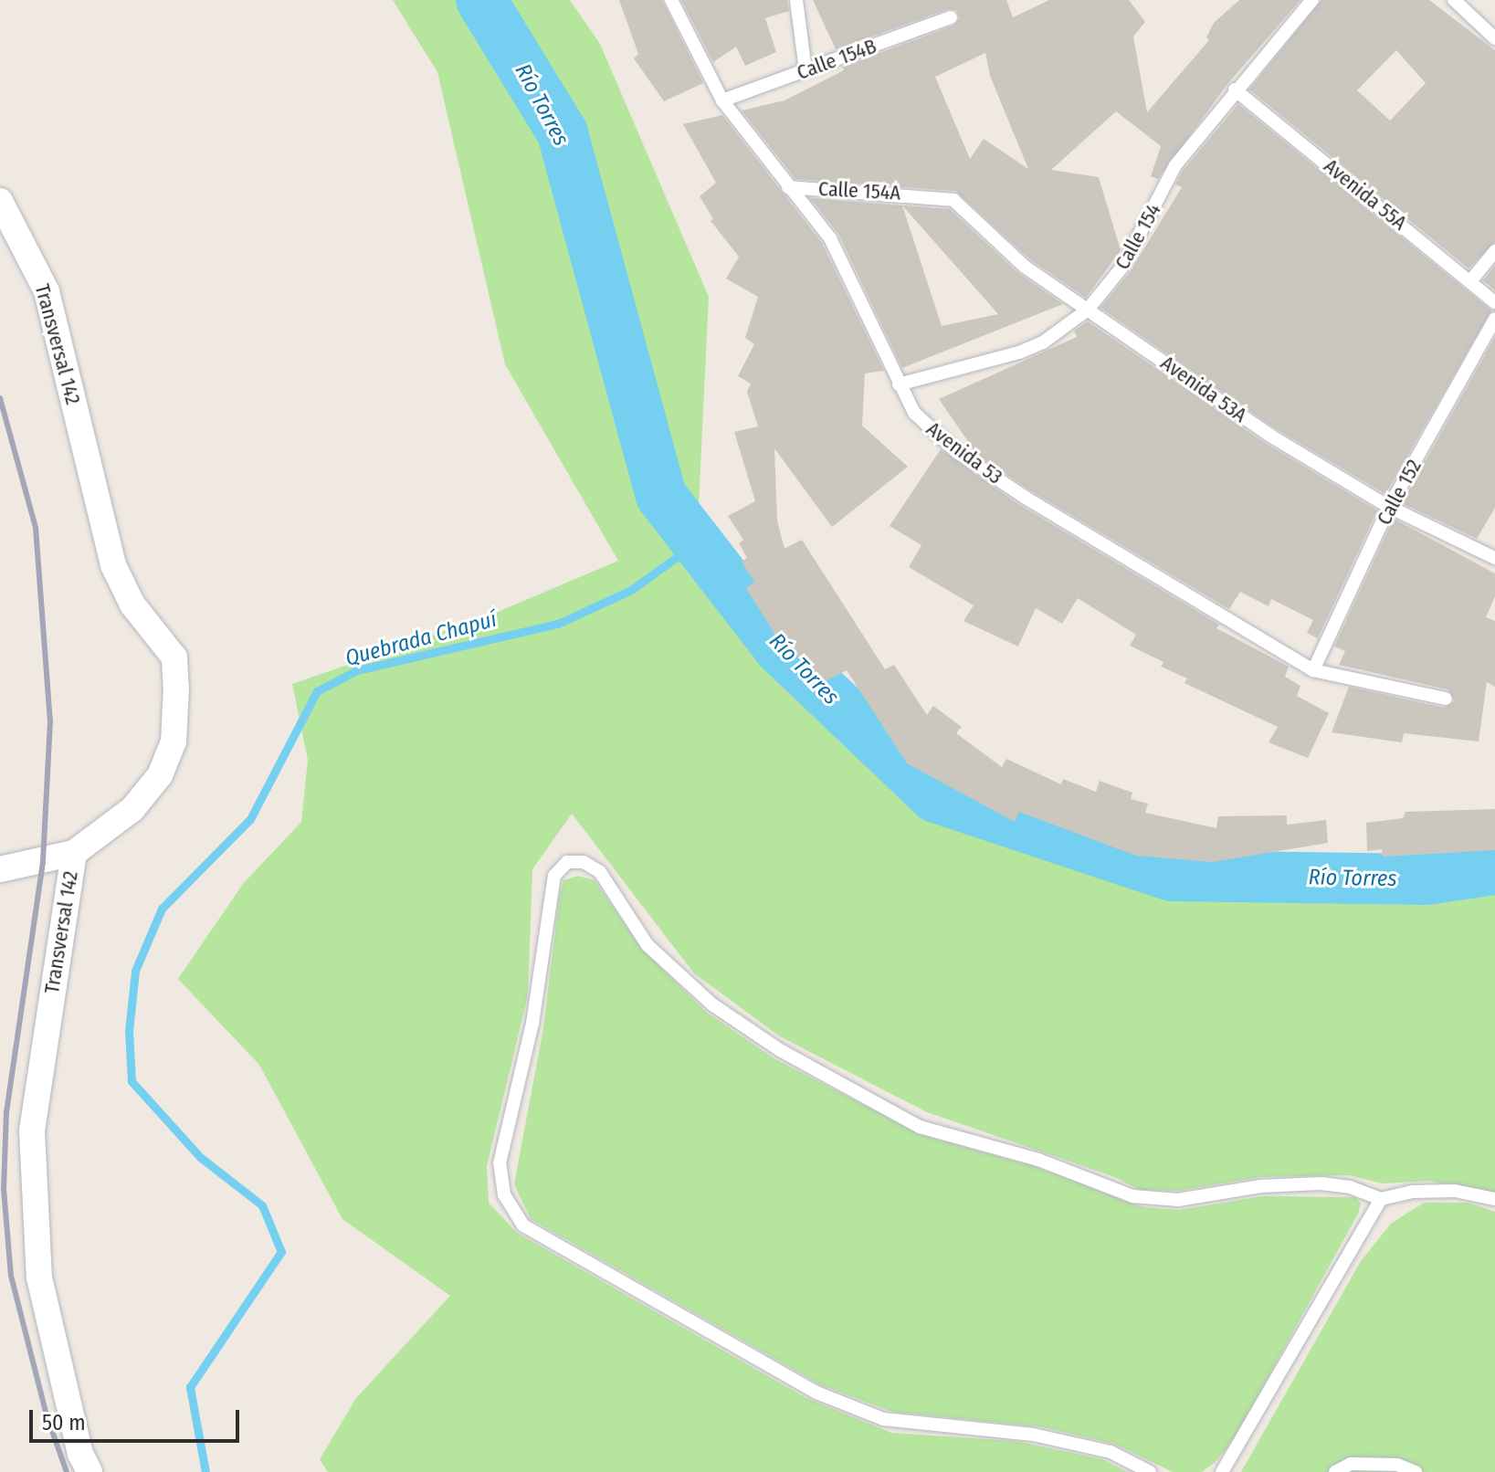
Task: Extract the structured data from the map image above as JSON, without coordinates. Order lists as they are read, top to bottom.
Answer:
{
  "streets": {
    "street": ["Transversal 142"],
    "lane": [
      "Calle 154B",
      "Calle 154A",
      "Avenida 55A",
      "Calle 154",
      "Avenida 53A",
      "Avenida 53",
      "Calle 152"
    ]
  },
  "crossings": [
    ["Calle 154B", "Avenida 53"],
    ["Calle 154A", "Avenida 53A"],
    ["Calle 154A", "Avenida 53"],
    ["Avenida 55A", "Calle 154"],
    ["Calle 154", "Avenida 53A"],
    ["Calle 154", "Avenida 53"],
    ["Avenida 53A", "Calle 152"],
    ["Avenida 53", "Calle 152"]
  ],
  "water": ["Río Torres", "Quebrada Chapuí"],
  "scale_bar": "50 m"
}
